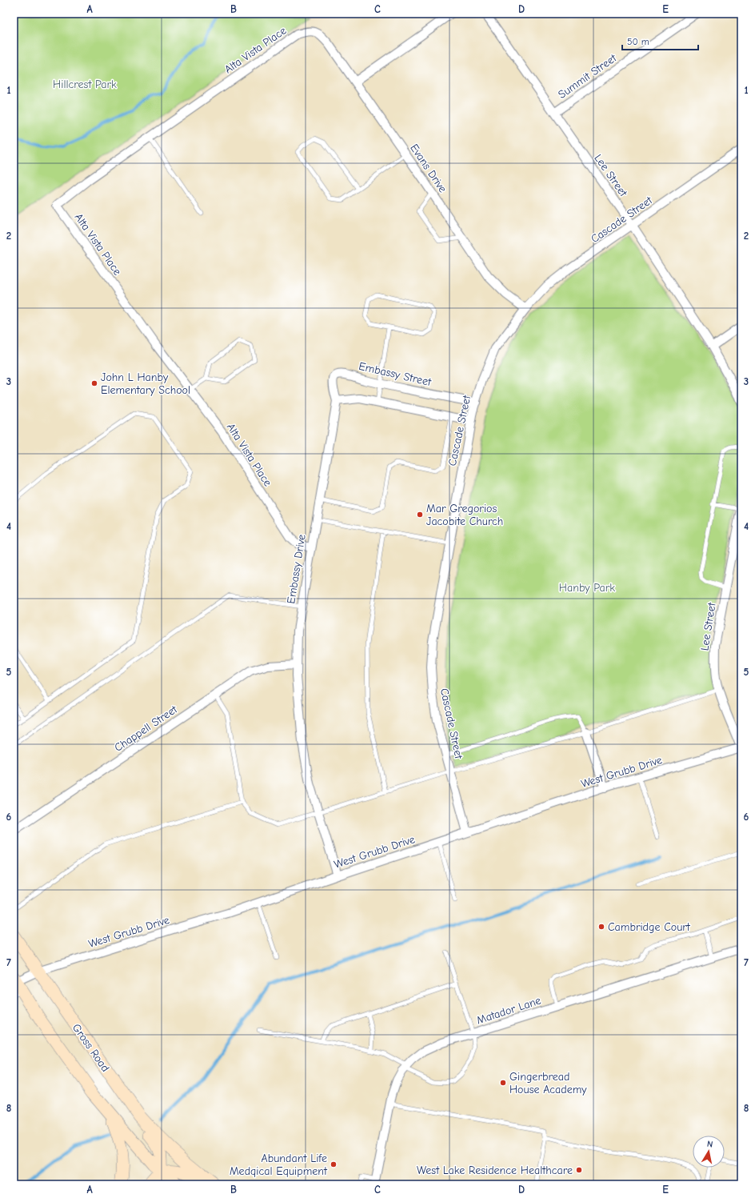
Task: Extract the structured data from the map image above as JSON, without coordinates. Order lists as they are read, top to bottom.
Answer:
{
  "streets": {
    "main road": ["Gross Road"],
    "street": [
      "Alta Vista Place",
      "Summit Street",
      "Evans Drive",
      "Lee Street",
      "Cascade Street",
      "Embassy Street",
      "Embassy Drive",
      "Chappell Street",
      "West Grubb Drive",
      "Matador Lane"
    ]
  },
  "crossings": [
    ["Alta Vista Place", "Evans Drive"],
    ["Alta Vista Place", "Embassy Drive"],
    ["Summit Street", "Lee Street"],
    ["Evans Drive", "Cascade Street"],
    ["Lee Street", "Cascade Street"],
    ["Lee Street", "West Grubb Drive"],
    ["Cascade Street", "Embassy Street"],
    ["Cascade Street", "West Grubb Drive"],
    ["Embassy Street", "Embassy Drive"],
    ["Embassy Drive", "Chappell Street"],
    ["Embassy Drive", "West Grubb Drive"],
    ["West Grubb Drive", "Gross Road"]
  ],
  "parks": ["Hillcrest Park", "Hanby Park"],
  "places": [
    "John L Hanby Elementary School",
    "Mar Gregorios Jacobite Church",
    "Cambridge Court",
    "Gingerbread House Academy",
    "Abundant Life Medqical Equipment",
    "West Lake Residence Healthcare"
  ],
  "scale_bar": "50 m",
  "north": "top",
  "grid": {
    "columns": [
      "A",
      "B",
      "C",
      "D",
      "E"
    ],
    "rows": [
      "1",
      "2",
      "3",
      "4",
      "5",
      "6",
      "7",
      "8"
    ]
  }
}
